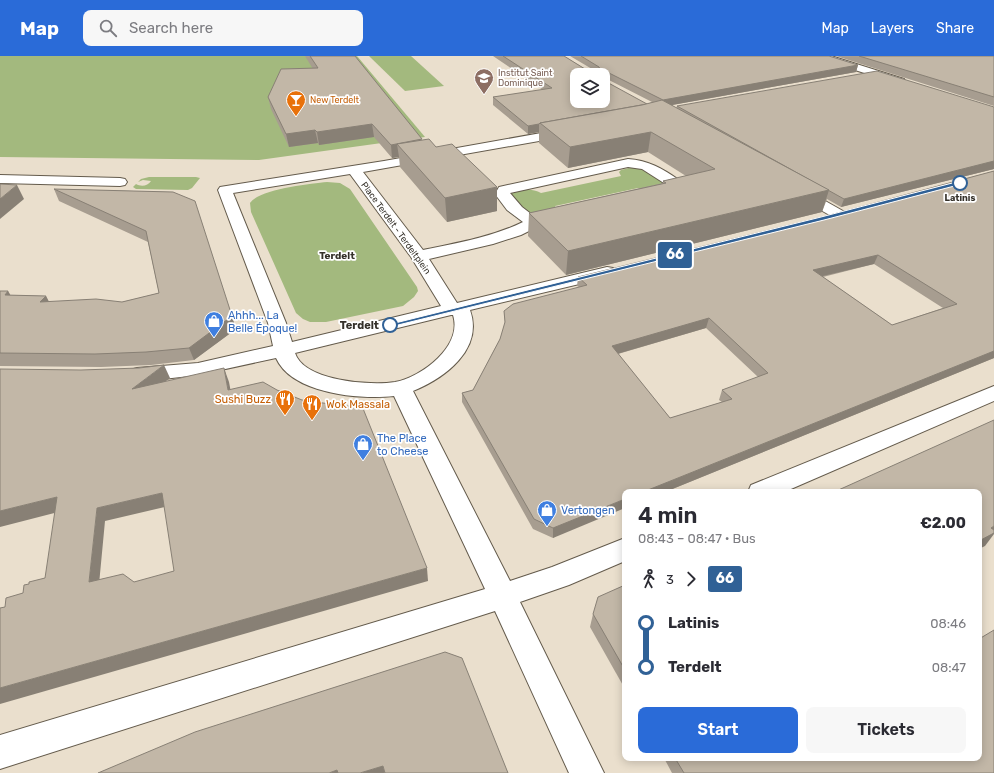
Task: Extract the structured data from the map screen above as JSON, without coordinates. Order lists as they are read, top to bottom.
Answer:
{
  "streets": {
    "street": ["Place Terdelt - Terdeltplein"]
  },
  "districts": ["Terdelt"],
  "places": {
    "school or university": ["Institut Saint Dominique"],
    "bar": ["New Terdelt"],
    "other": ["Latinis", "Terdelt"],
    "shop": ["Ahhh... La Belle Époque!", "The Place to Cheese", "Vertongen"],
    "restaurant": ["Sushi Buzz", "Wok Massala"]
  },
  "lines": ["bus line 66"],
  "page": {
    "header": "Map",
    "search": "Search here",
    "nav": ["Map", "Layers", "Share"],
    "on_map": "66",
    "heading": ["4 min", "08:43 – 08:47 · Bus", "€2.00"],
    "legs": ["3", "66"],
    "list": [
      {
        "name": "Latinis",
        "value": "08:46"
      },
      {
        "name": "Terdelt",
        "value": "08:47"
      }
    ],
    "buttons": ["Start", "Tickets"]
  }
}
